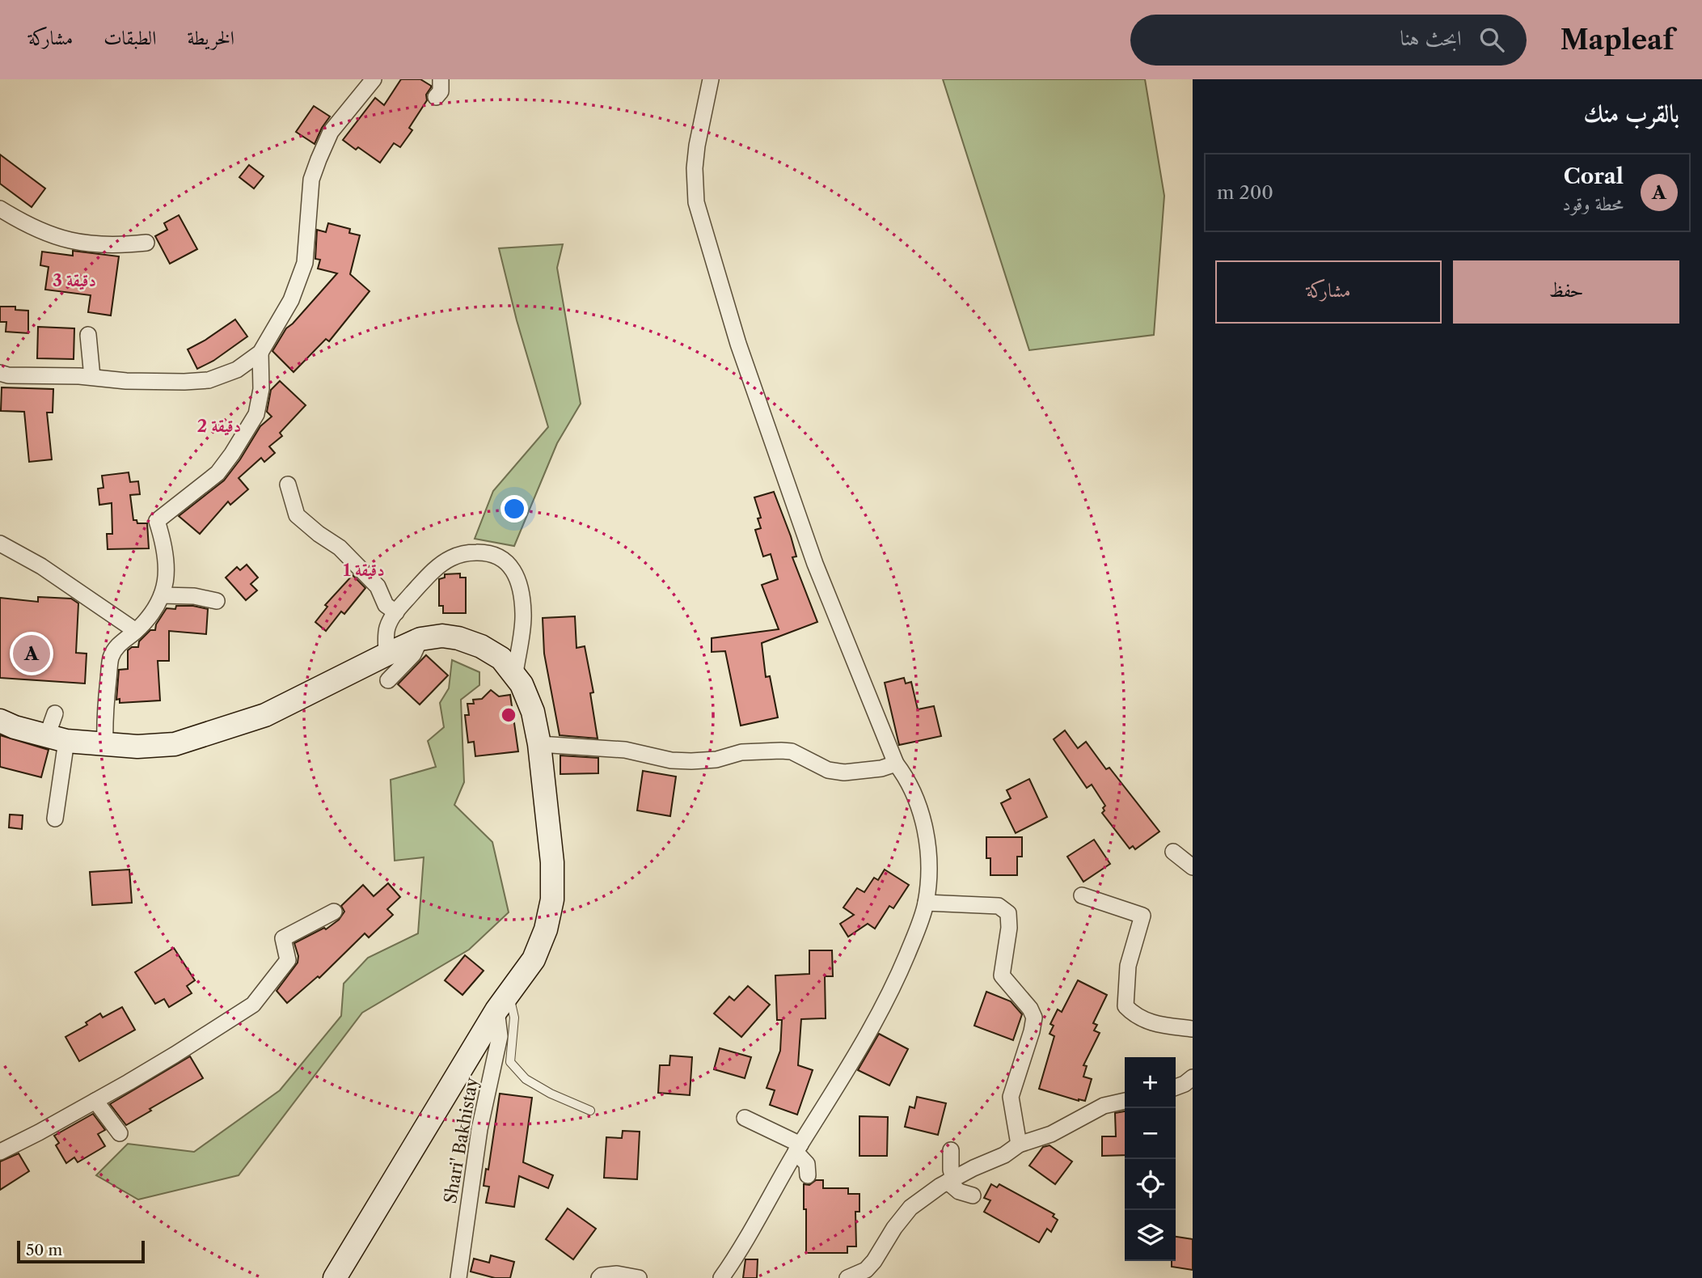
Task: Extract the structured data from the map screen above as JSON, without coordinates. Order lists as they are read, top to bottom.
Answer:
{
  "streets": {
    "street": ["Shari' Bakhistay"]
  },
  "scale_bar": "50 m",
  "page": {
    "header": "Mapleaf",
    "search": "ابحث هنا",
    "nav": ["الخريطة", "الطبقات", "مشاركة"],
    "heading": "بالقرب منك",
    "list": [
      {
        "mark": "A",
        "name": "Coral",
        "note": "محطة وقود",
        "value": "200 m"
      }
    ],
    "buttons": ["حفظ", "مشاركة"],
    "pins": "A",
    "map_buttons": ["+", "−"],
    "scale": "50 m"
  },
  "rings": ["3 دقيقة", "2 دقيقة", "1 دقيقة"]
}
